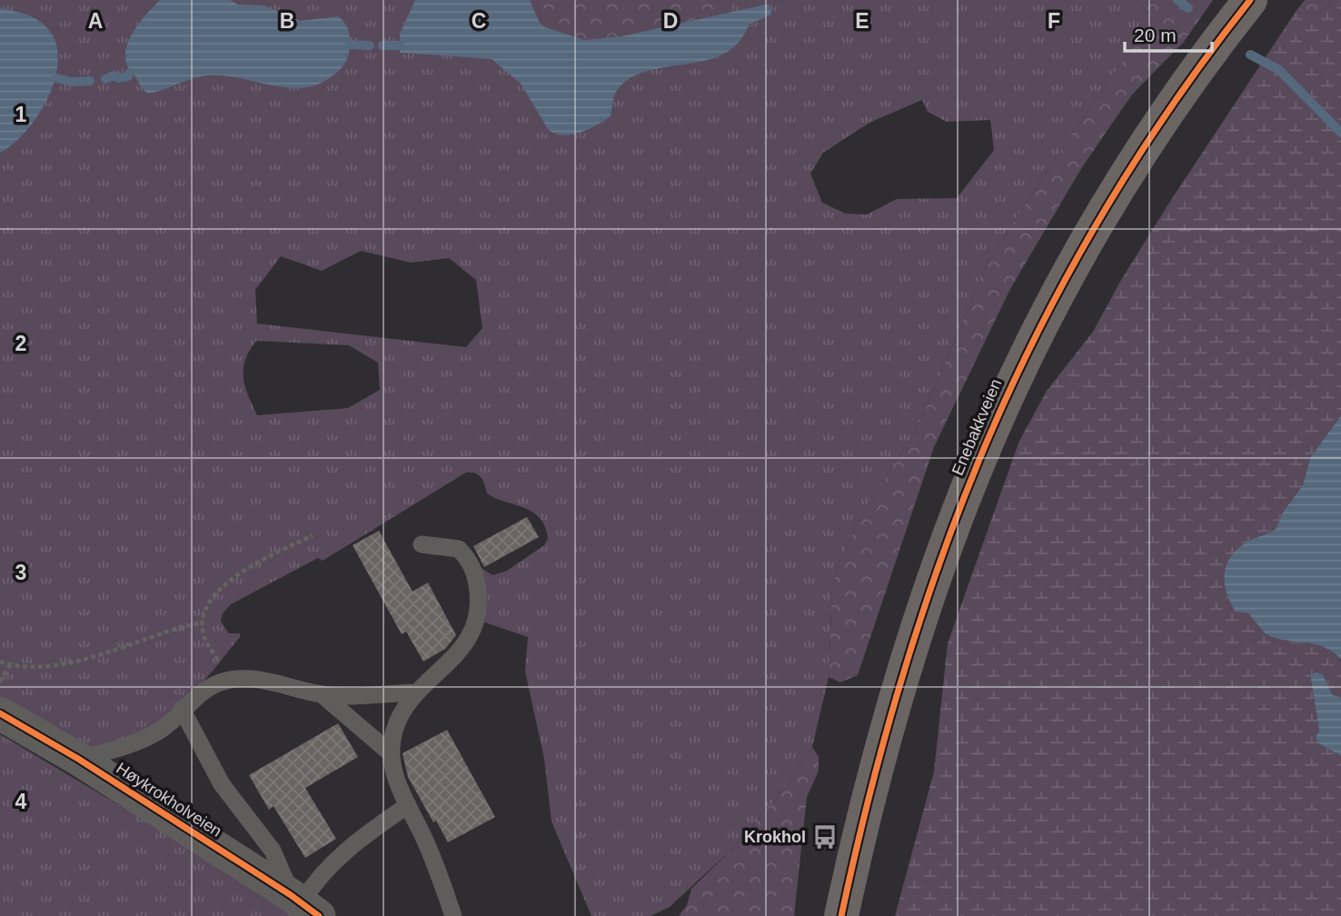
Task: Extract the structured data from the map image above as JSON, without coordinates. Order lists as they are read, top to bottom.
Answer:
{
  "streets": {
    "main road": ["Enebakkveien"],
    "street": ["Høykrokholveien"]
  },
  "places": {
    "bus stop": ["Krokhol"]
  },
  "scale_bar": "20 m",
  "grid": {
    "columns": [
      "A",
      "B",
      "C",
      "D",
      "E",
      "F"
    ],
    "rows": [
      "1",
      "2",
      "3",
      "4"
    ]
  }
}
